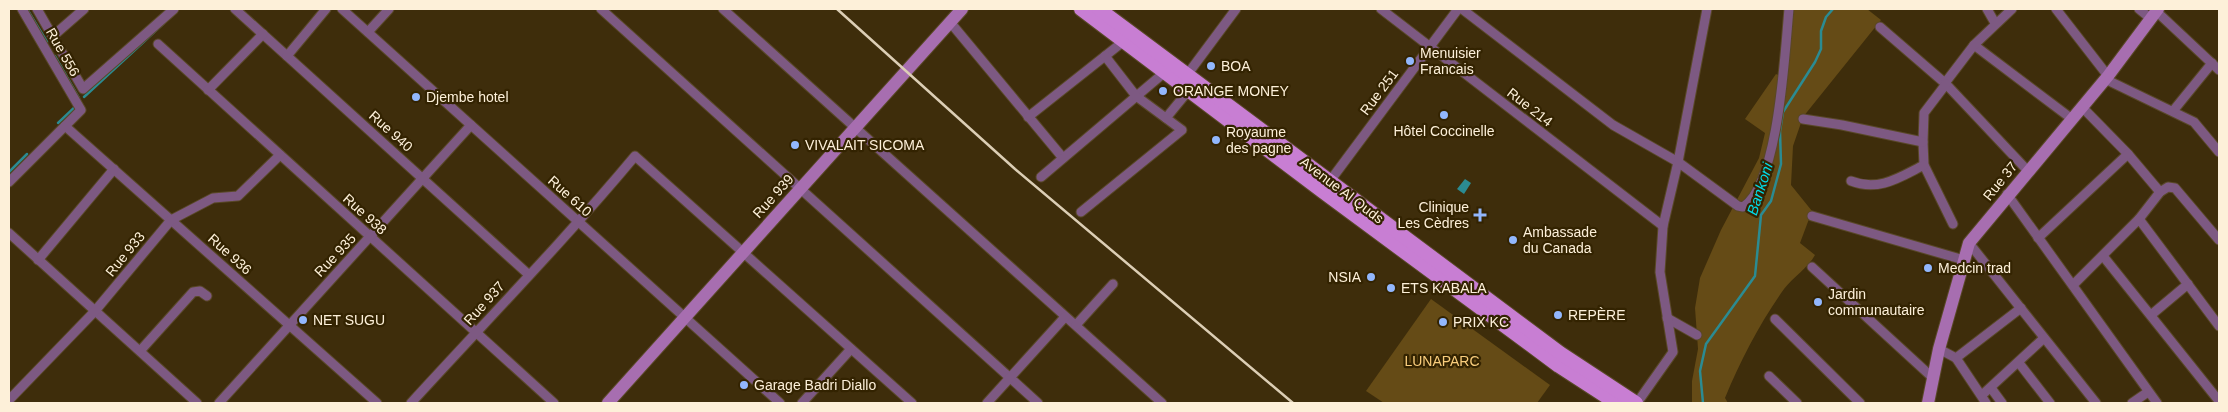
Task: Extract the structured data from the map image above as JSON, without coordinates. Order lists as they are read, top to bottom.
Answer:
{
  "streets": {
    "main road": ["Rue 37", "Avenue Al Quds", "Rue 939"],
    "street": [
      "Rue 556",
      "Rue 251",
      "Rue 214",
      "Rue 940",
      "Rue 610",
      "Rue 938",
      "Rue 933",
      "Rue 936",
      "Rue 935",
      "Rue 937"
    ]
  },
  "crossings": [
    ["Rue 556", "Rue 936"],
    ["Rue 251", "Rue 214"],
    ["Rue 251", "Avenue Al Quds"],
    ["Rue 940", "Rue 935"],
    ["Rue 940", "Rue 937"],
    ["Rue 610", "Rue 939"],
    ["Rue 610", "Rue 935"],
    ["Rue 610", "Rue 937"],
    ["Rue 939", "Rue 937"],
    ["Rue 938", "Rue 933"],
    ["Rue 938", "Rue 935"],
    ["Rue 938", "Rue 937"],
    ["Rue 933", "Rue 936"],
    ["Rue 936", "Rue 935"]
  ],
  "water": ["Bankoni"],
  "parks": ["LUNAPARC"],
  "places": {
    "other": [
      "Menuisier Francais",
      "BOA",
      "ORANGE MONEY",
      "Djembe hotel",
      "Hôtel Coccinelle",
      "Royaume des pagne",
      "VIVALAIT SICOMA",
      "Ambassade du Canada",
      "Medcin trad",
      "NSIA",
      "ETS KABALA",
      "Jardin communautaire",
      "REPÈRE",
      "NET SUGU",
      "PRIX KC",
      "Garage Badri Diallo"
    ],
    "health": ["Clinique Les Cèdres"]
  }
}
